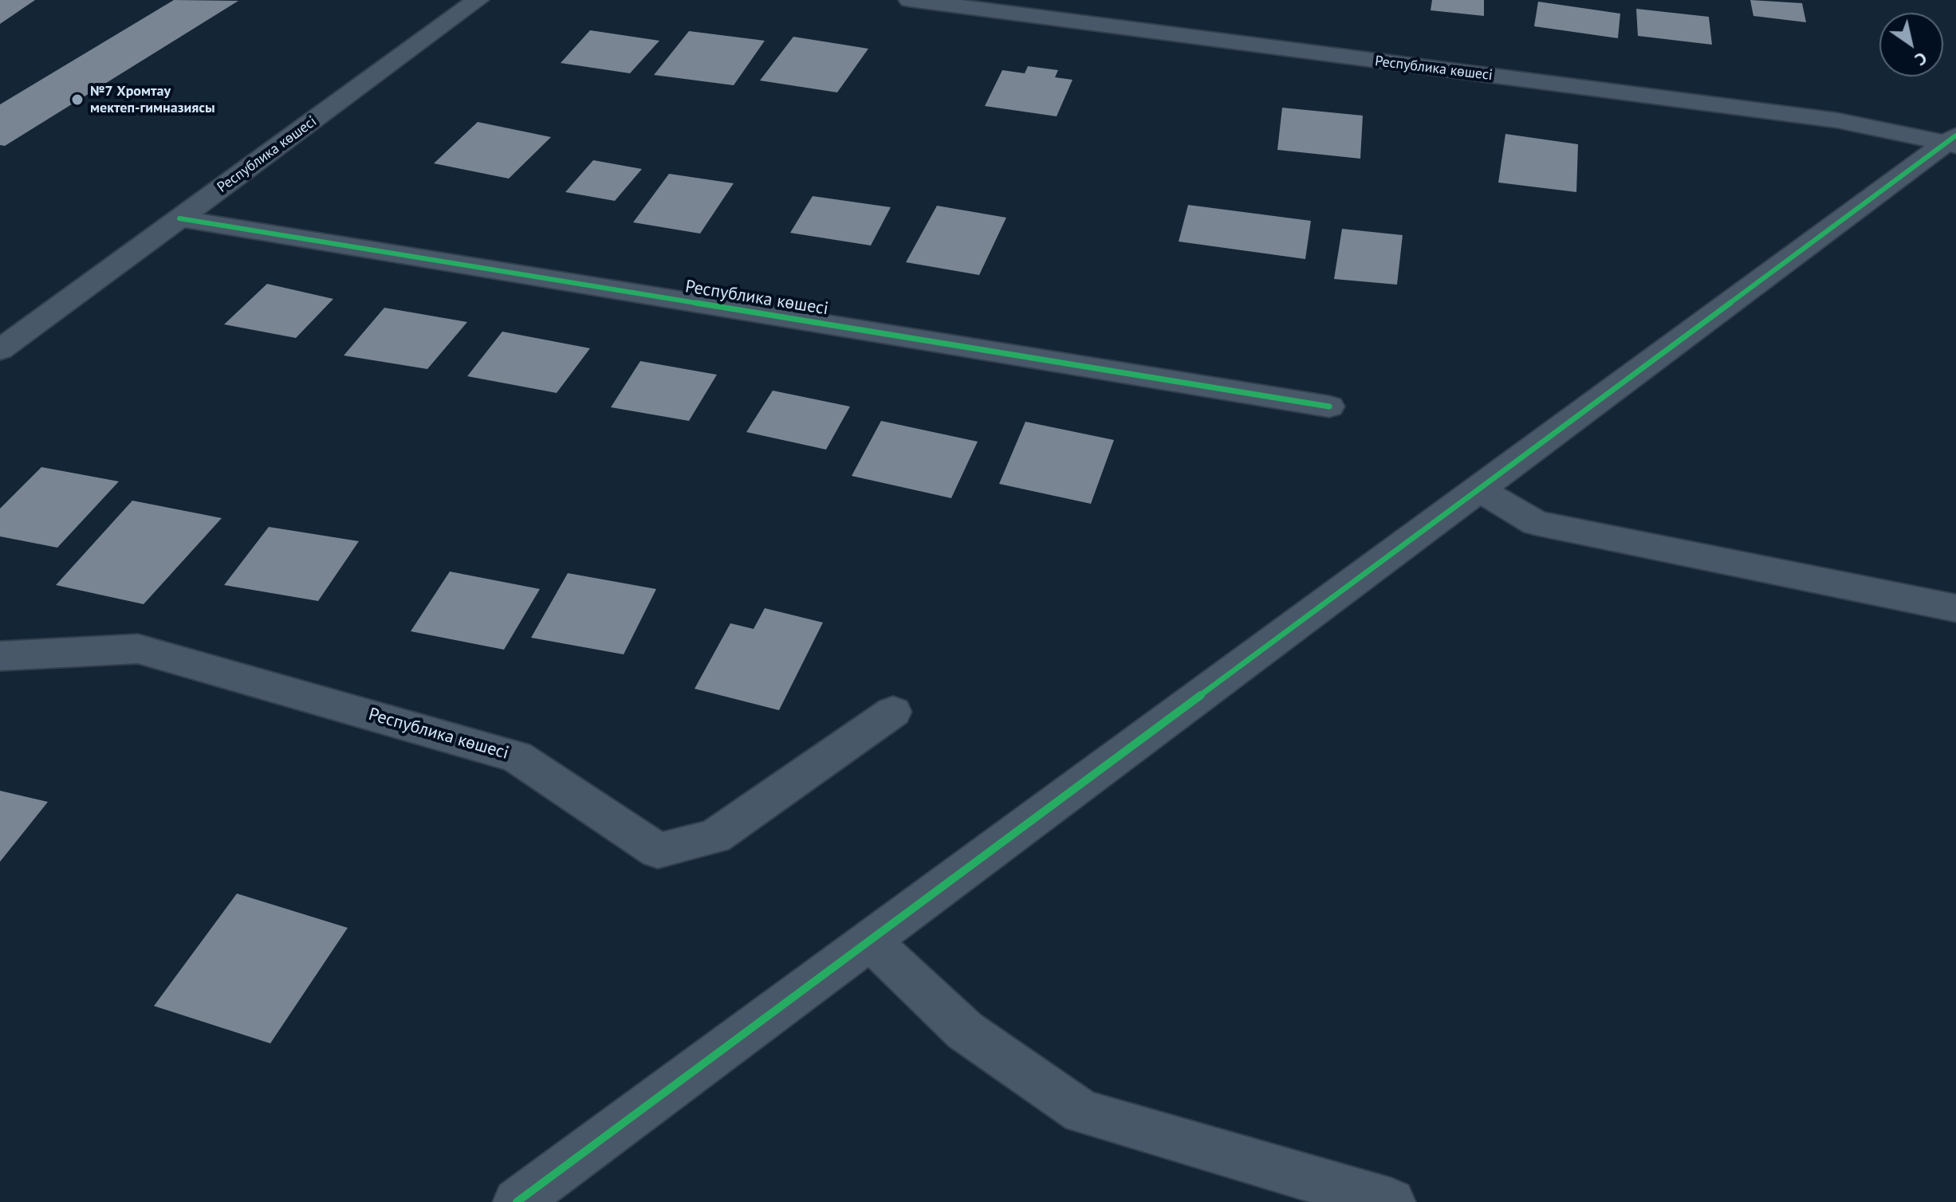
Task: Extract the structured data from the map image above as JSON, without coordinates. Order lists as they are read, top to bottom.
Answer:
{
  "streets": {
    "street": ["Республика көшесі"]
  },
  "places": ["№7 Хромтау мектеп-гимназиясы"],
  "north": "bottom right"
}
